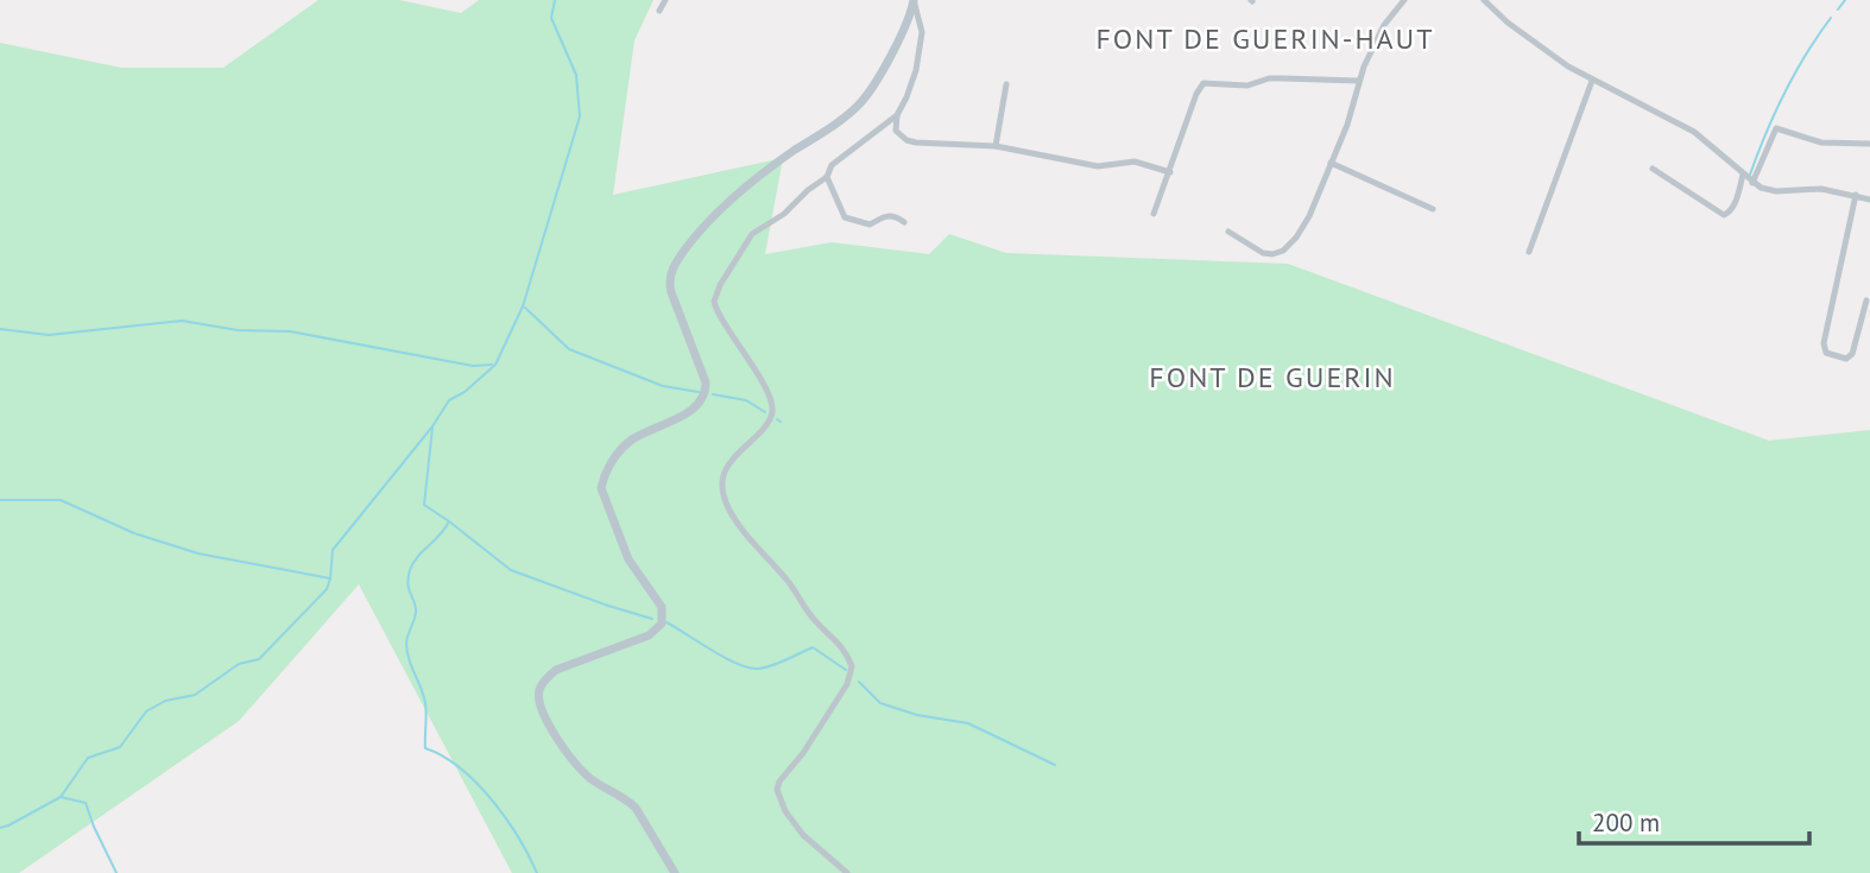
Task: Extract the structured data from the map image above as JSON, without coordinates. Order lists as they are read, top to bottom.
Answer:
{
  "districts": ["FONT DE GUERIN-HAUT", "FONT DE GUERIN"],
  "scale_bar": "200 m"
}
